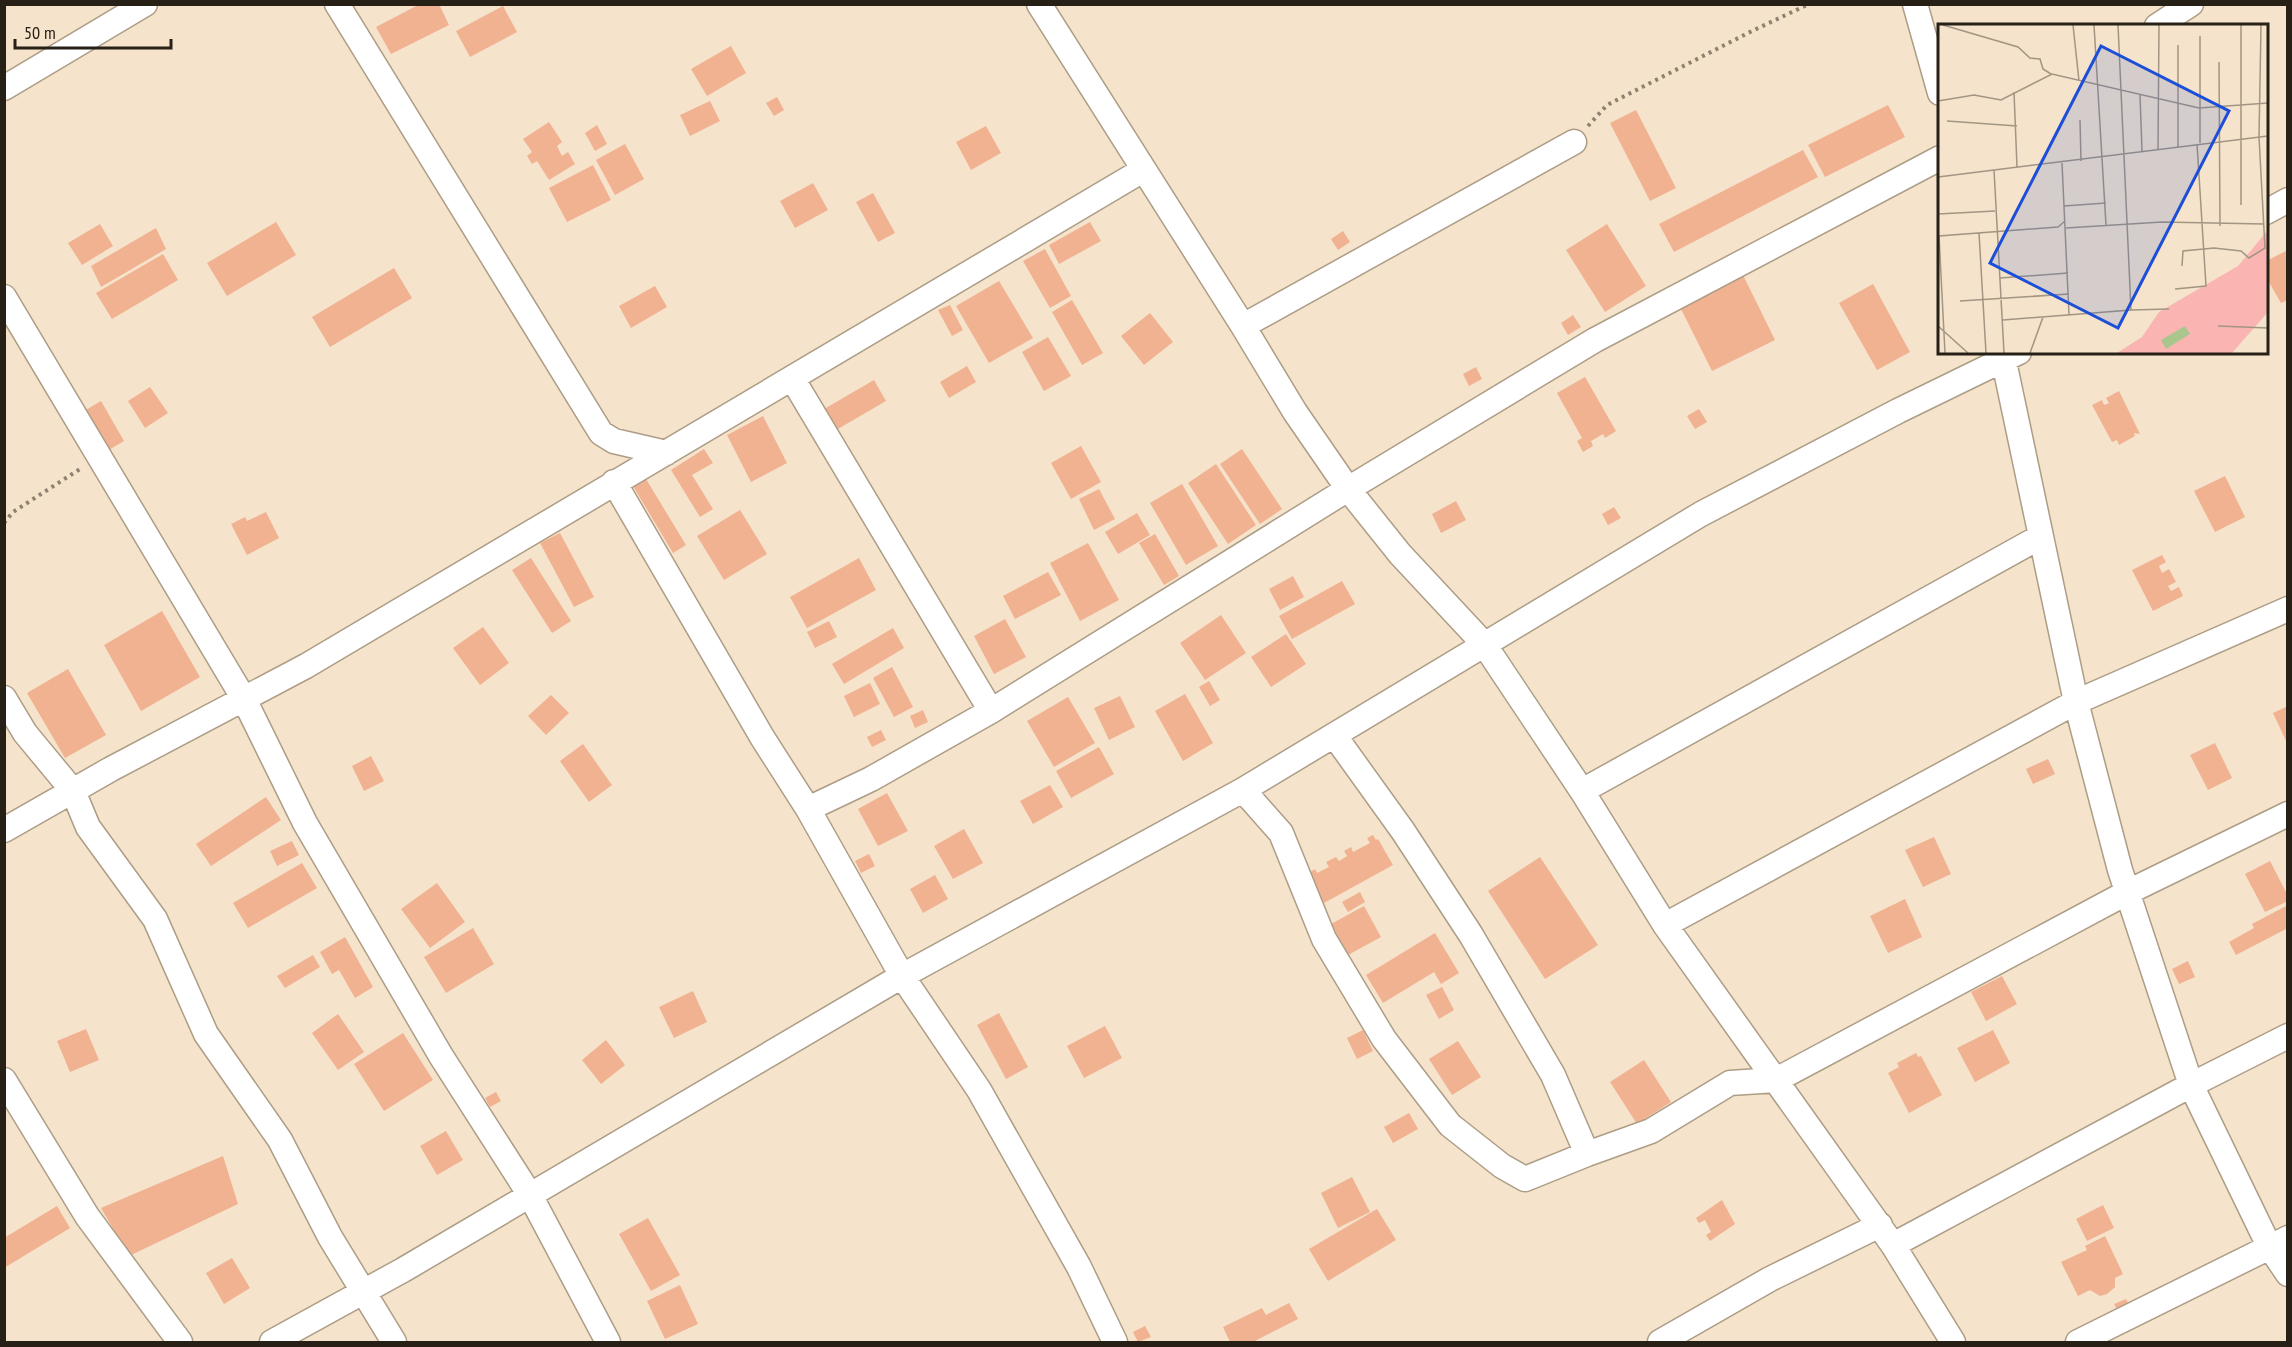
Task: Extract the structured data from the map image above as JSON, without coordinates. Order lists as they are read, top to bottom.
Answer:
{
  "scale_bar": "50 m"
}
